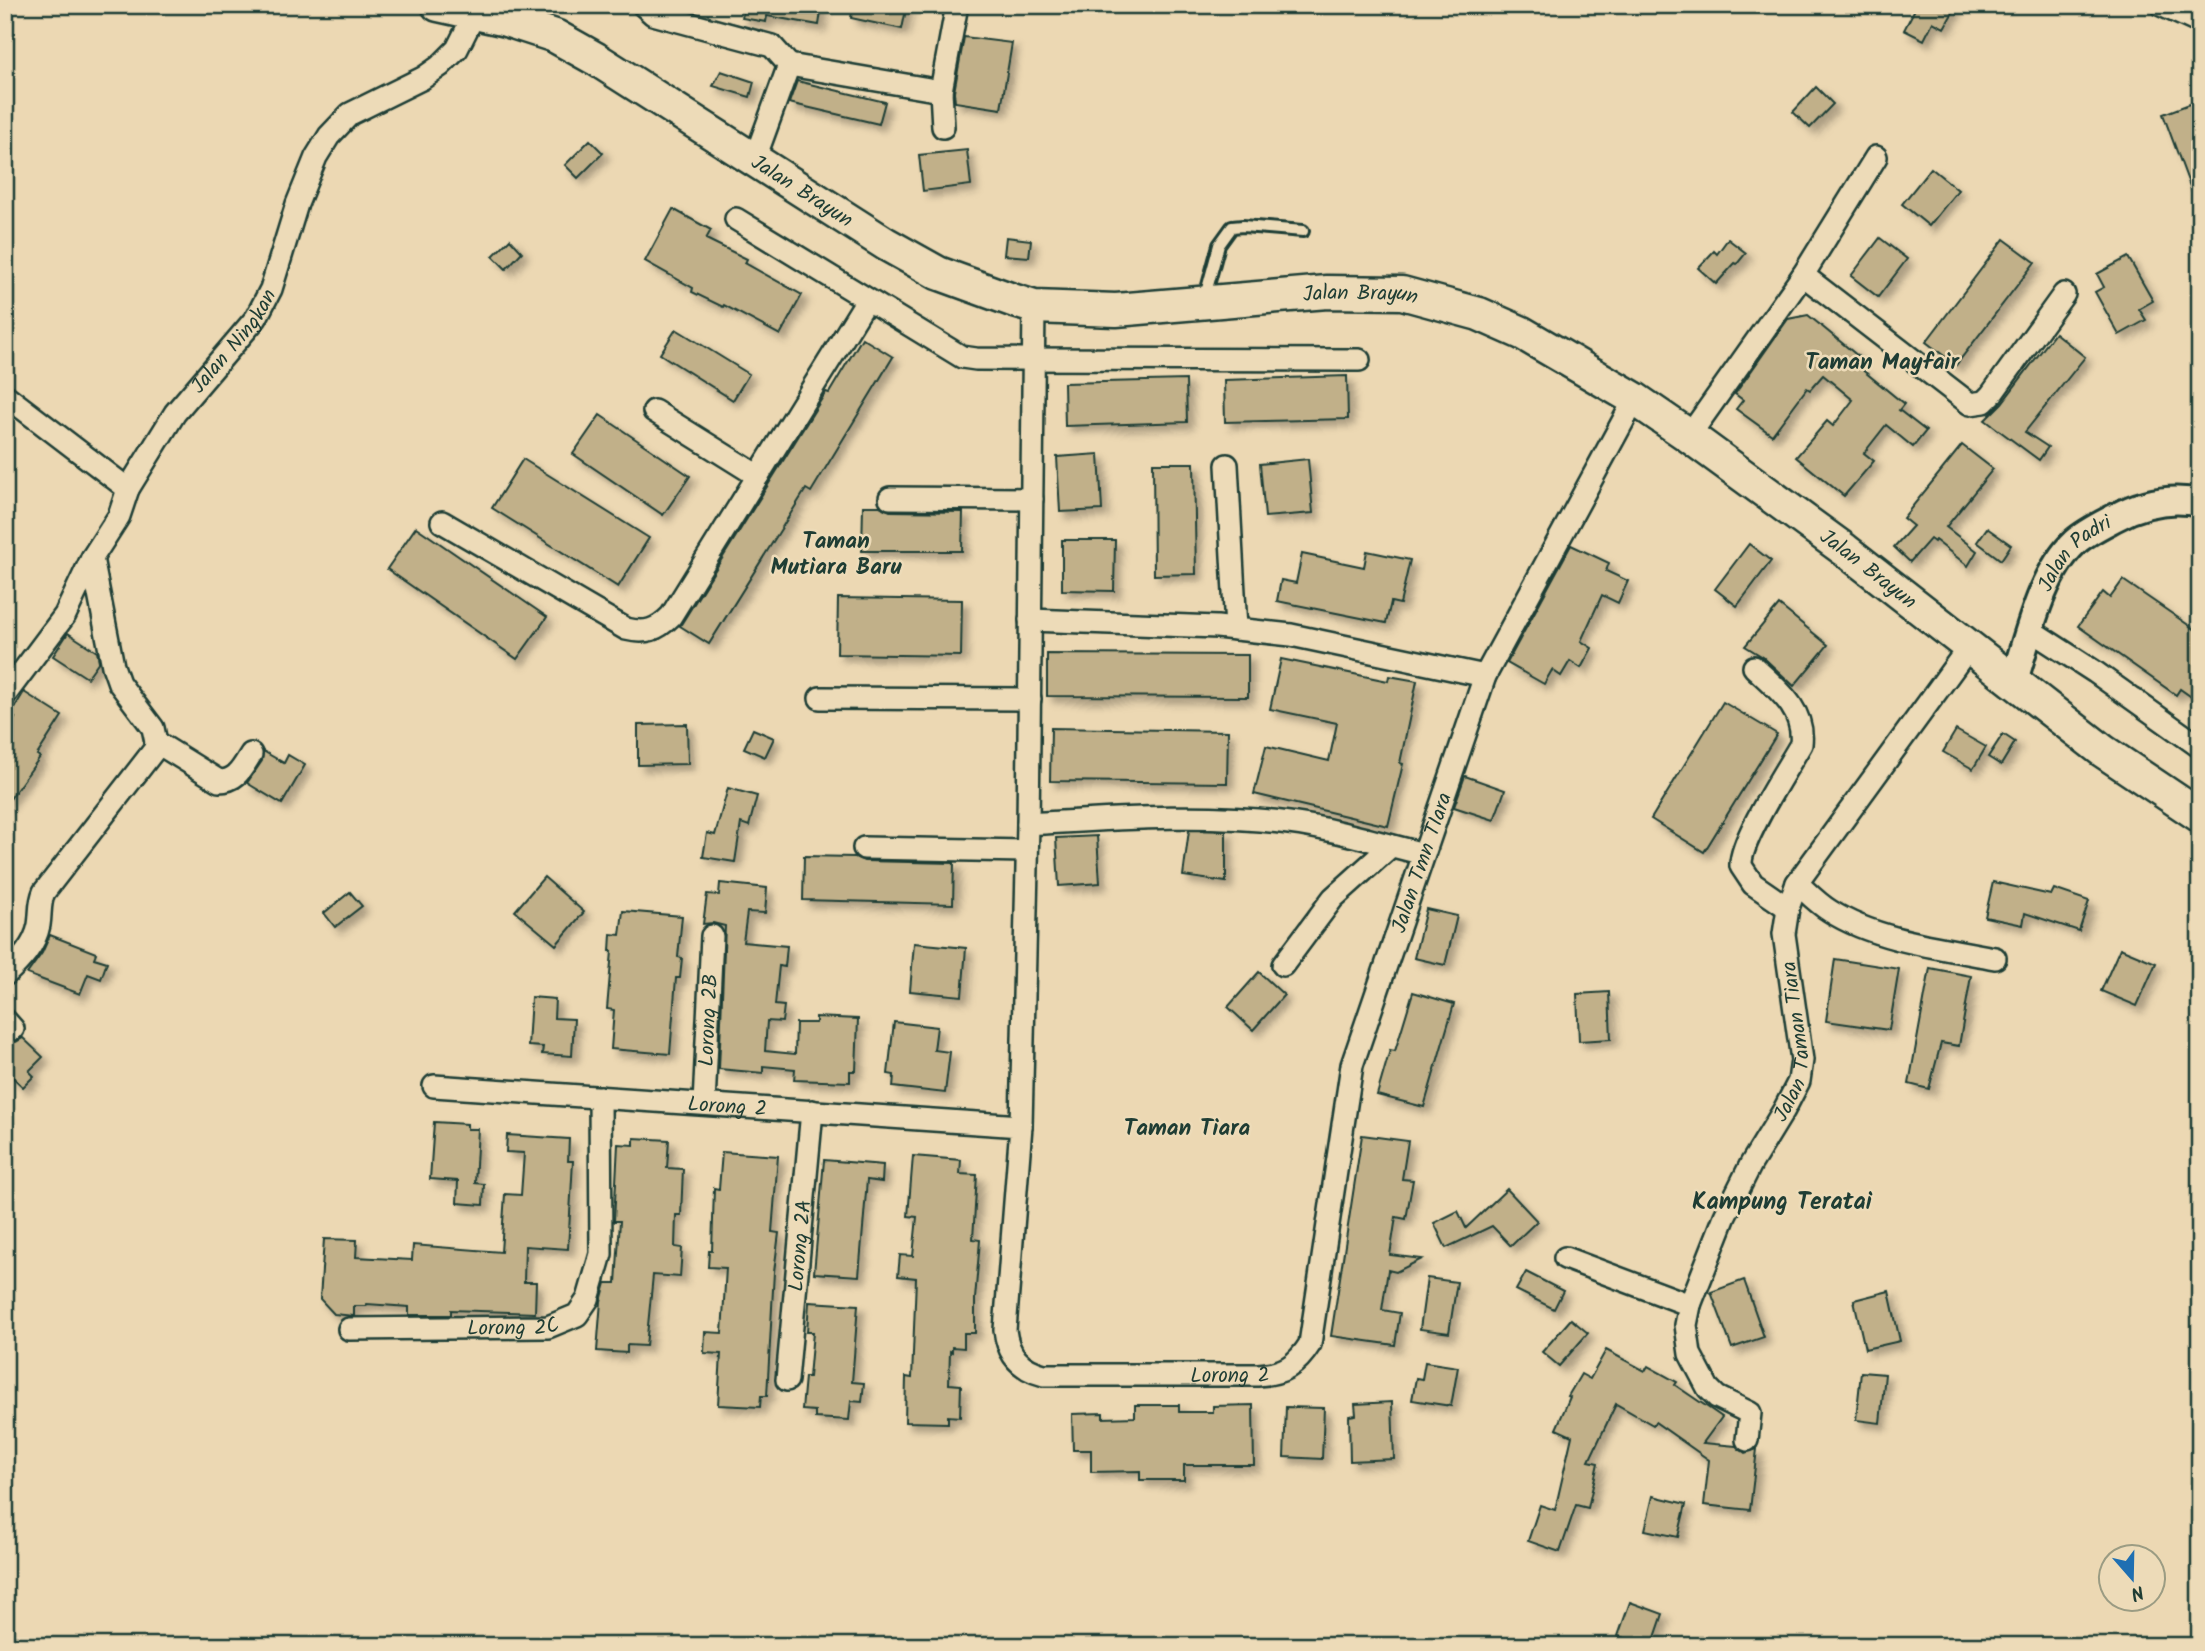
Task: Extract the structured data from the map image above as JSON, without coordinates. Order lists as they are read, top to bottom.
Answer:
{
  "streets": {
    "main road": ["Jalan Brayun"],
    "street": [
      "Jalan Ningkan",
      "Jalan Padri",
      "Jalan Tmn TIara",
      "Lorong 2B",
      "Jalan Taman Tiara",
      "Lorong 2",
      "Lorong 2A",
      "Lorong 2C"
    ]
  },
  "crossings": [
    ["Jalan Brayun", "Jalan Ningkan"],
    ["Jalan Brayun", "Jalan Padri"],
    ["Jalan Brayun", "Jalan Tmn TIara"],
    ["Jalan Brayun", "Jalan Taman Tiara"],
    ["Jalan Brayun", "Lorong 2"],
    ["Jalan Tmn TIara", "Lorong 2"],
    ["Lorong 2B", "Lorong 2"],
    ["Lorong 2", "Lorong 2A"],
    ["Lorong 2", "Lorong 2C"]
  ],
  "districts": [
    "Taman Mayfair",
    "Taman Mutiara Baru",
    "Taman Tiara",
    "Kampung Teratai"
  ],
  "north": "bottom"
}
